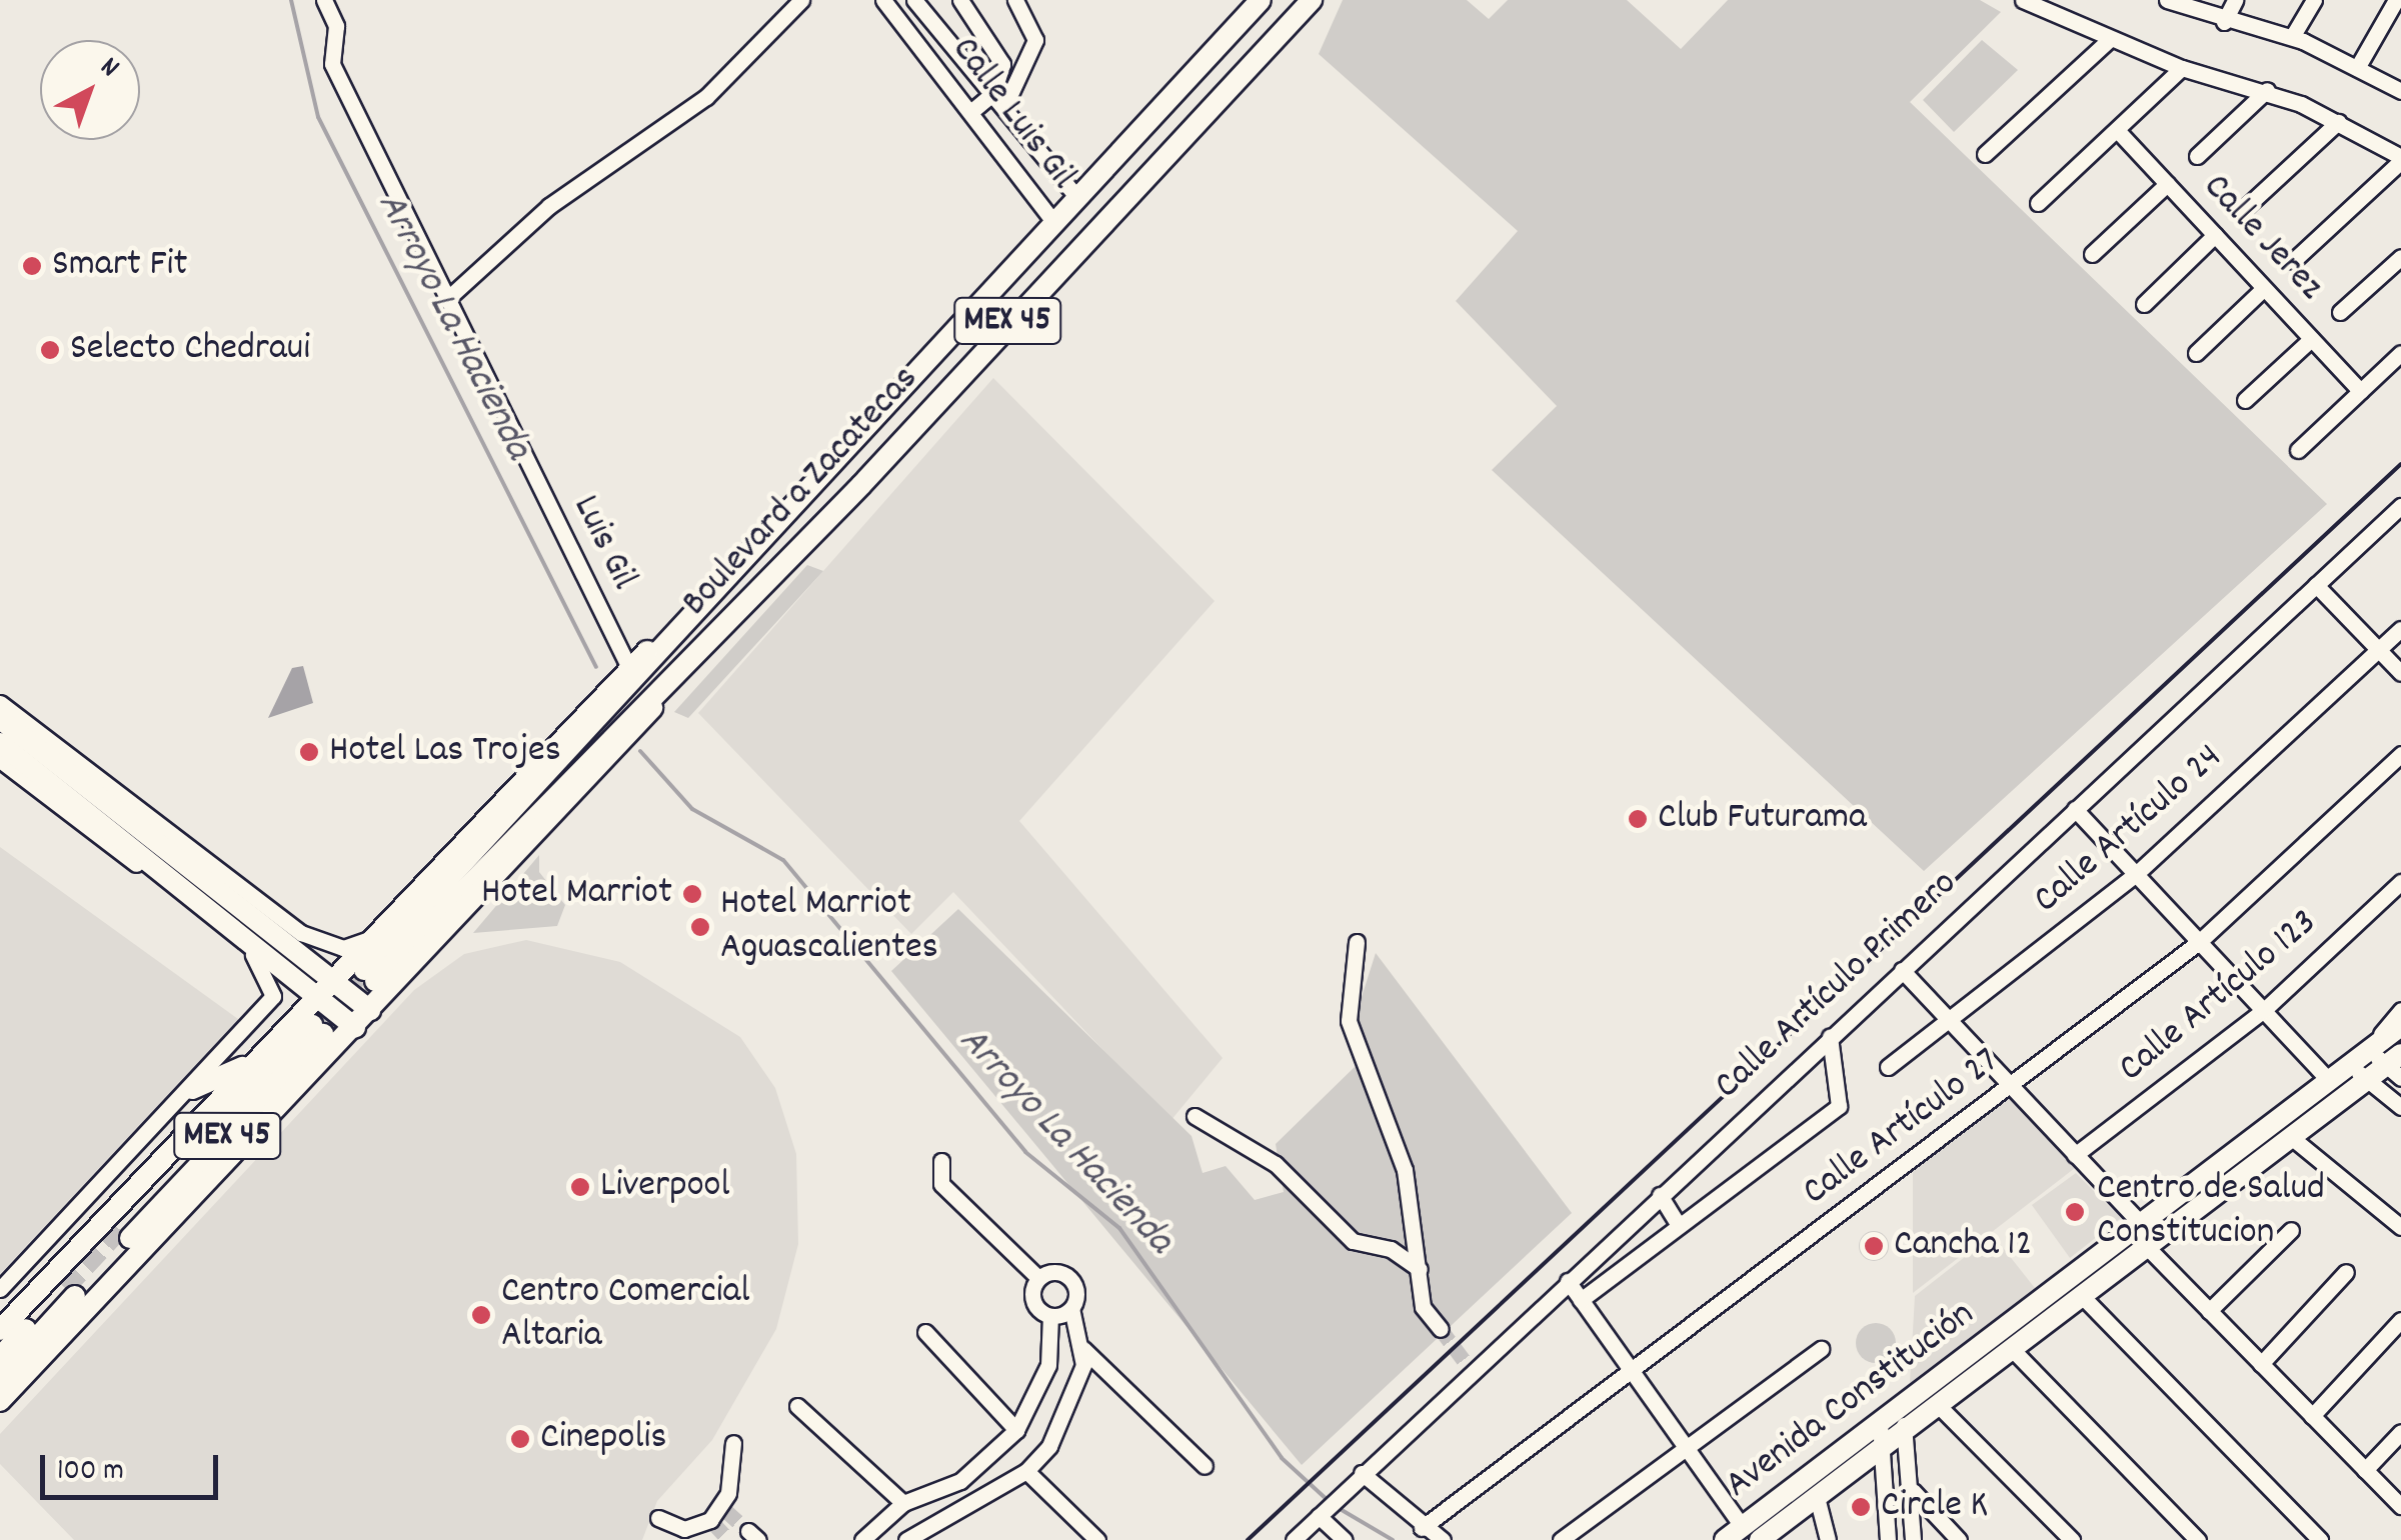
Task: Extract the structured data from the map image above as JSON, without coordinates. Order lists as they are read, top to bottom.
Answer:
{
  "streets": {
    "main road": ["MEX 45", "Boulevard a Zacatecas", "Avenida Constitución"],
    "street": [
      "Calle Luis Gil",
      "Calle Jerez",
      "Luis Gil",
      "Calle Artículo 24",
      "Calle Artículo Primero",
      "Calle Artículo 123",
      "Calle Artículo 27"
    ]
  },
  "crossings": [
    ["Calle Luis Gil", "Boulevard a Zacatecas"],
    ["Boulevard a Zacatecas", "Luis Gil"]
  ],
  "water": ["Arroyo La Hacienda"],
  "places": [
    "Smart Fit",
    "Selecto Chedraui",
    "Hotel Las Trojes",
    "Club Futurama",
    "Hotel Marriot",
    "Hotel Marriot Aguascalientes",
    "Liverpool",
    "Centro de Salud Constitucion",
    "Cancha 12",
    "Centro Comercial Altaria",
    "Cinepolis",
    "Circle K"
  ],
  "scale_bar": "100 m",
  "north": "top right"
}
